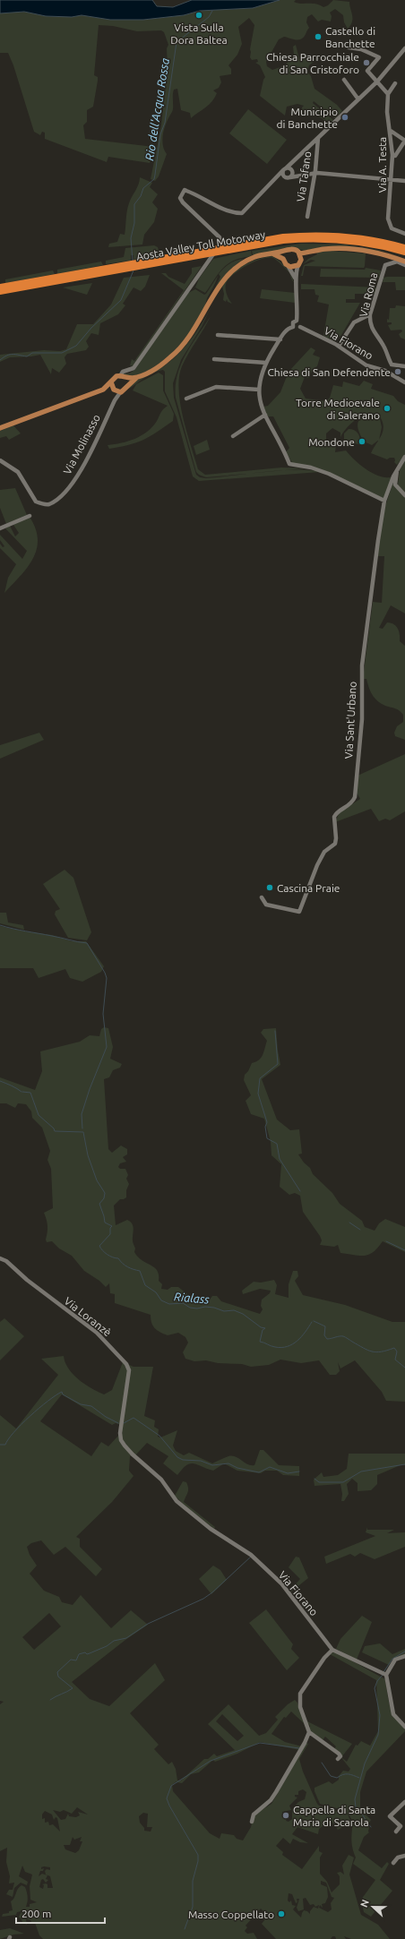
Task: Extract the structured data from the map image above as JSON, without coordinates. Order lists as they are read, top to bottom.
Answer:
{
  "streets": {
    "highway": ["Aosta Valley Toll Motorway"],
    "street": [
      "Via A. Testa",
      "Via Tafano",
      "Via Roma",
      "Via Fiorano",
      "Via Molinasso",
      "Via Sant'Urbano",
      "Via Loranzè"
    ]
  },
  "crossings": [
    ["Via Fiorano", "Via Loranzè"]
  ],
  "water": ["Rio dell'Acqua Rossa", "Rialass"],
  "places": [
    "Vista Sulla Dora Baltea",
    "Castello di Banchette",
    "Chiesa Parrocchiale di San Cristoforo",
    "Municipio di Banchette",
    "Chiesa di San Defendente",
    "Torre Medioevale di Salerano",
    "Mondone",
    "Cascina Praie",
    "Cappella di Santa Maria di Scarola",
    "Masso Coppellato"
  ],
  "scale_bar": "200 m",
  "north": "left"
}
